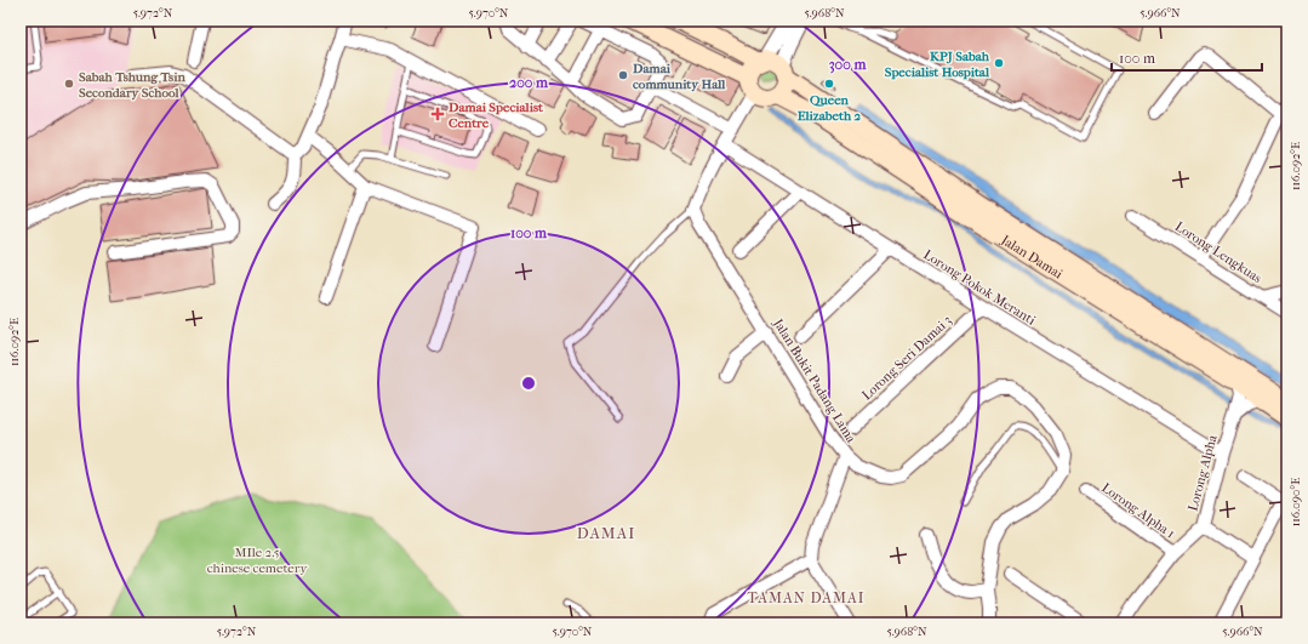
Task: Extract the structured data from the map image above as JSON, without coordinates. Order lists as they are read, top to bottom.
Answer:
{
  "streets": {
    "main road": ["Jalan Damai"],
    "street": [
      "Lorong Lengkuas",
      "Lorong Pokok Meranti",
      "Lorong Seri Damai 3",
      "Jalan Bukit Padang Lama",
      "Lorong Alpha",
      "Lorong Alpha 1"
    ]
  },
  "crossings": [
    ["Jalan Damai", "Lorong Alpha"],
    ["Lorong Pokok Meranti", "Lorong Seri Damai 3"],
    ["Lorong Pokok Meranti", "Lorong Alpha"],
    ["Lorong Alpha", "Lorong Alpha 1"]
  ],
  "districts": ["DAMAI", "TAMAN DAMAI"],
  "parks": ["MIle 2.5 chinese cemetery"],
  "places": {
    "other": [
      "KPJ Sabah Specialist Hospital",
      "Damai community Hall",
      "Sabah Tshung Tsin Secondary School",
      "Queen Elizabeth 2"
    ],
    "health": ["Damai Specialist Centre"]
  },
  "scale_bar": "100 m",
  "coordinates": [
    "5.972°N",
    "5.970°N",
    "5.968°N",
    "5.966°N",
    "116.092°E",
    "116.090°E"
  ],
  "rings": ["300 m", "200 m", "100 m"]
}
